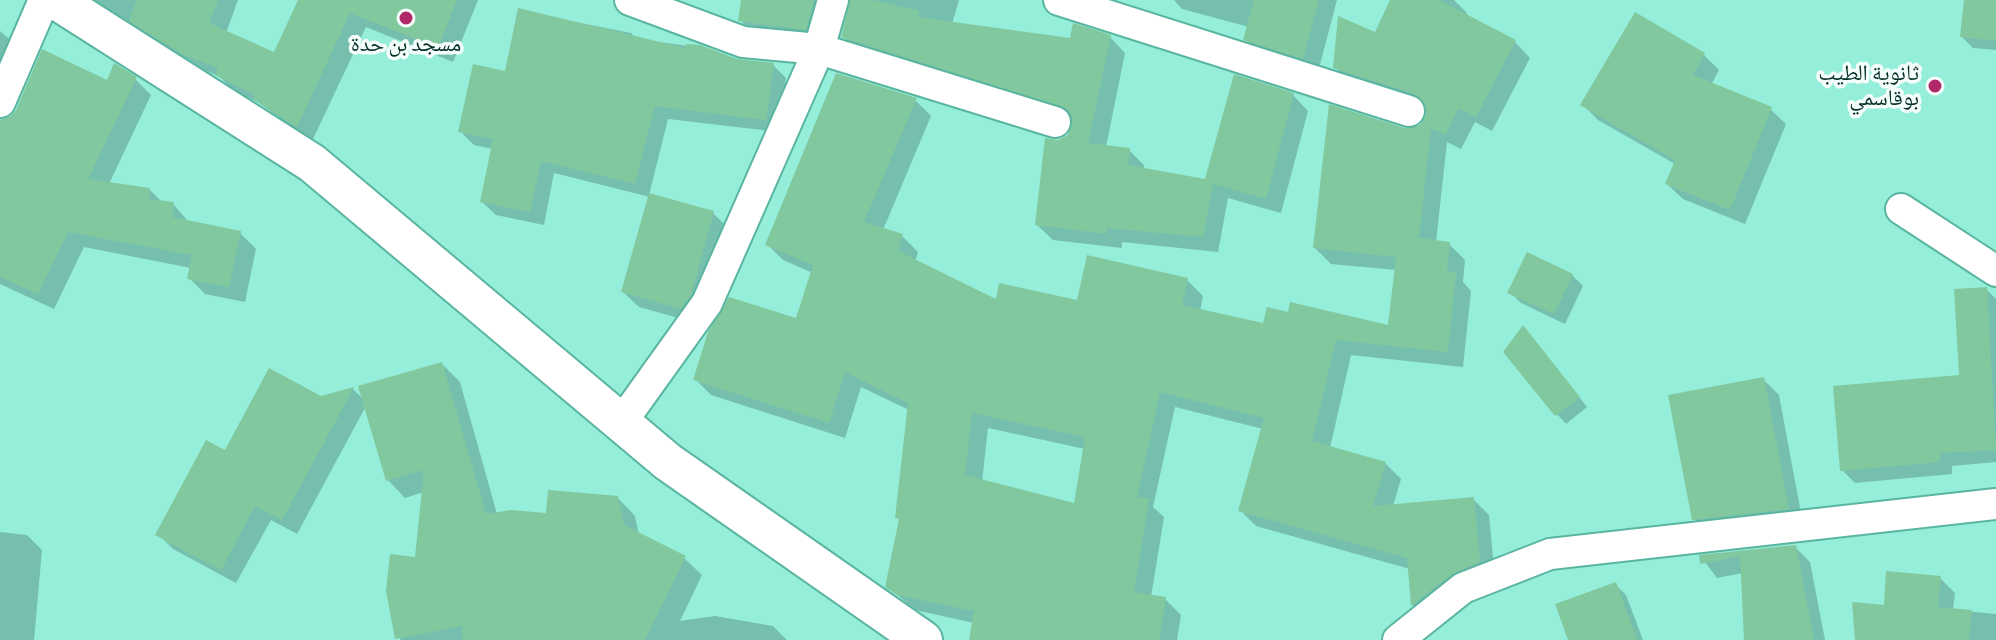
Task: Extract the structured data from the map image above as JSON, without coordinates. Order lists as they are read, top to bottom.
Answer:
{
  "places": ["مسجد بن حدة", "ثانوية الطيب بوقاسمي"]
}
